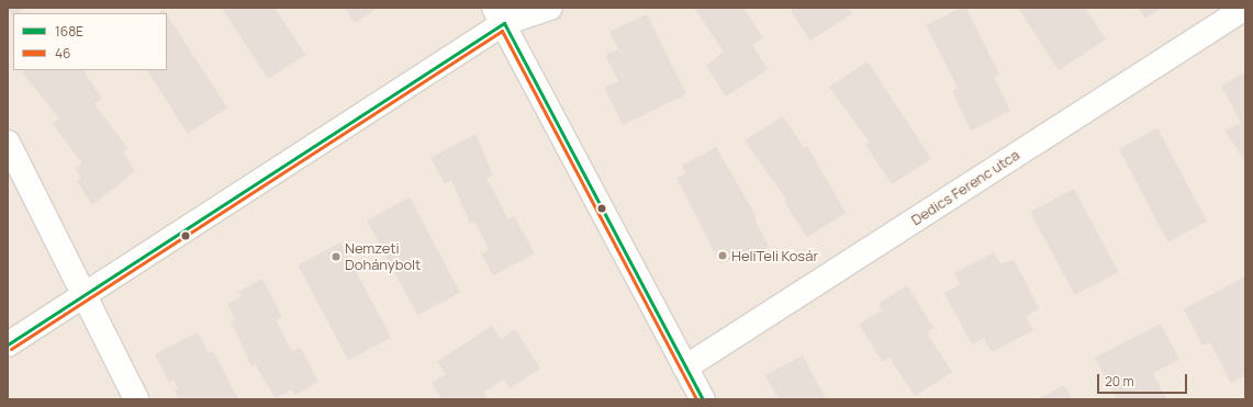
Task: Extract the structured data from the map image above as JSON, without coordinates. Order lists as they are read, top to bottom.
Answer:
{
  "streets": {
    "street": ["Dedics Ferenc utca"]
  },
  "places": ["HeliTeli Kosár", "Nemzeti Dohánybolt"],
  "lines": ["transit line 168E", "transit line 46"],
  "legend": ["168E", "46"],
  "scale_bar": "20 m"
}
